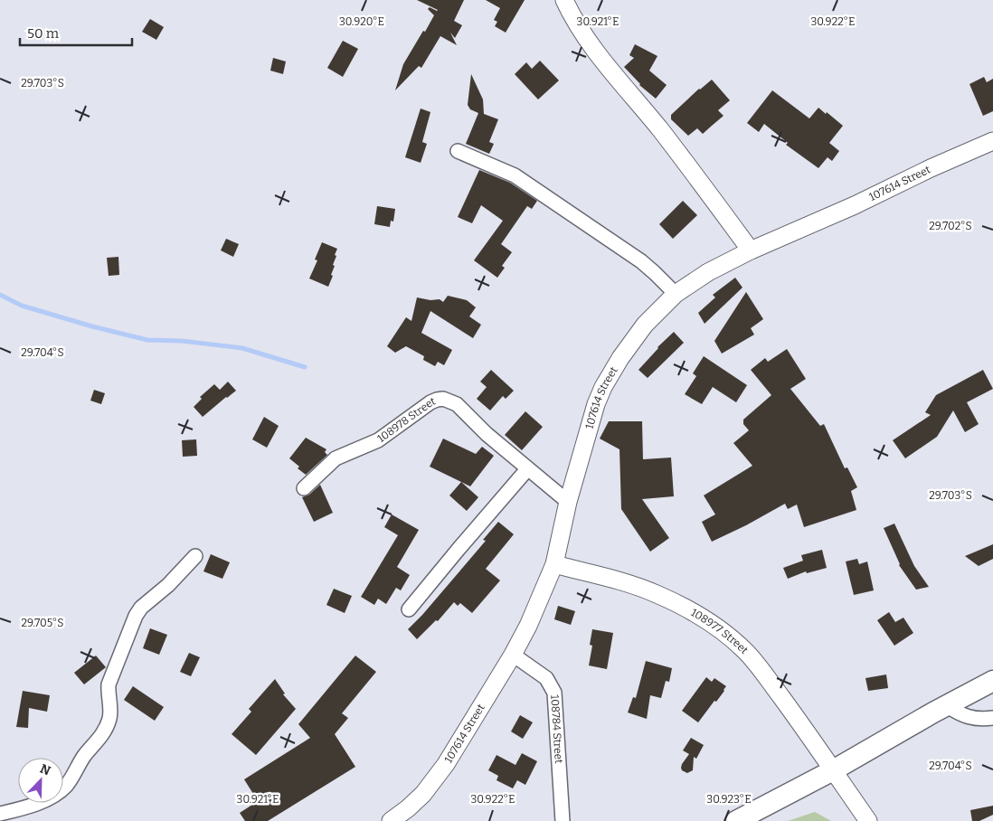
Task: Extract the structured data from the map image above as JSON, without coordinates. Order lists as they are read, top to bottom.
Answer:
{
  "streets": {
    "street": [
      "107614 Street",
      "108978 Street",
      "108977 Street",
      "108784 Street"
    ]
  },
  "crossings": [
    ["107614 Street", "108978 Street"],
    ["107614 Street", "108977 Street"],
    ["107614 Street", "108784 Street"]
  ],
  "scale_bar": "50 m",
  "north": "top right",
  "coordinates": [
    "30.920°E",
    "30.921°E",
    "30.922°E",
    "29.703°S",
    "29.702°S",
    "29.704°S",
    "29.705°S",
    "30.923°E"
  ]
}
